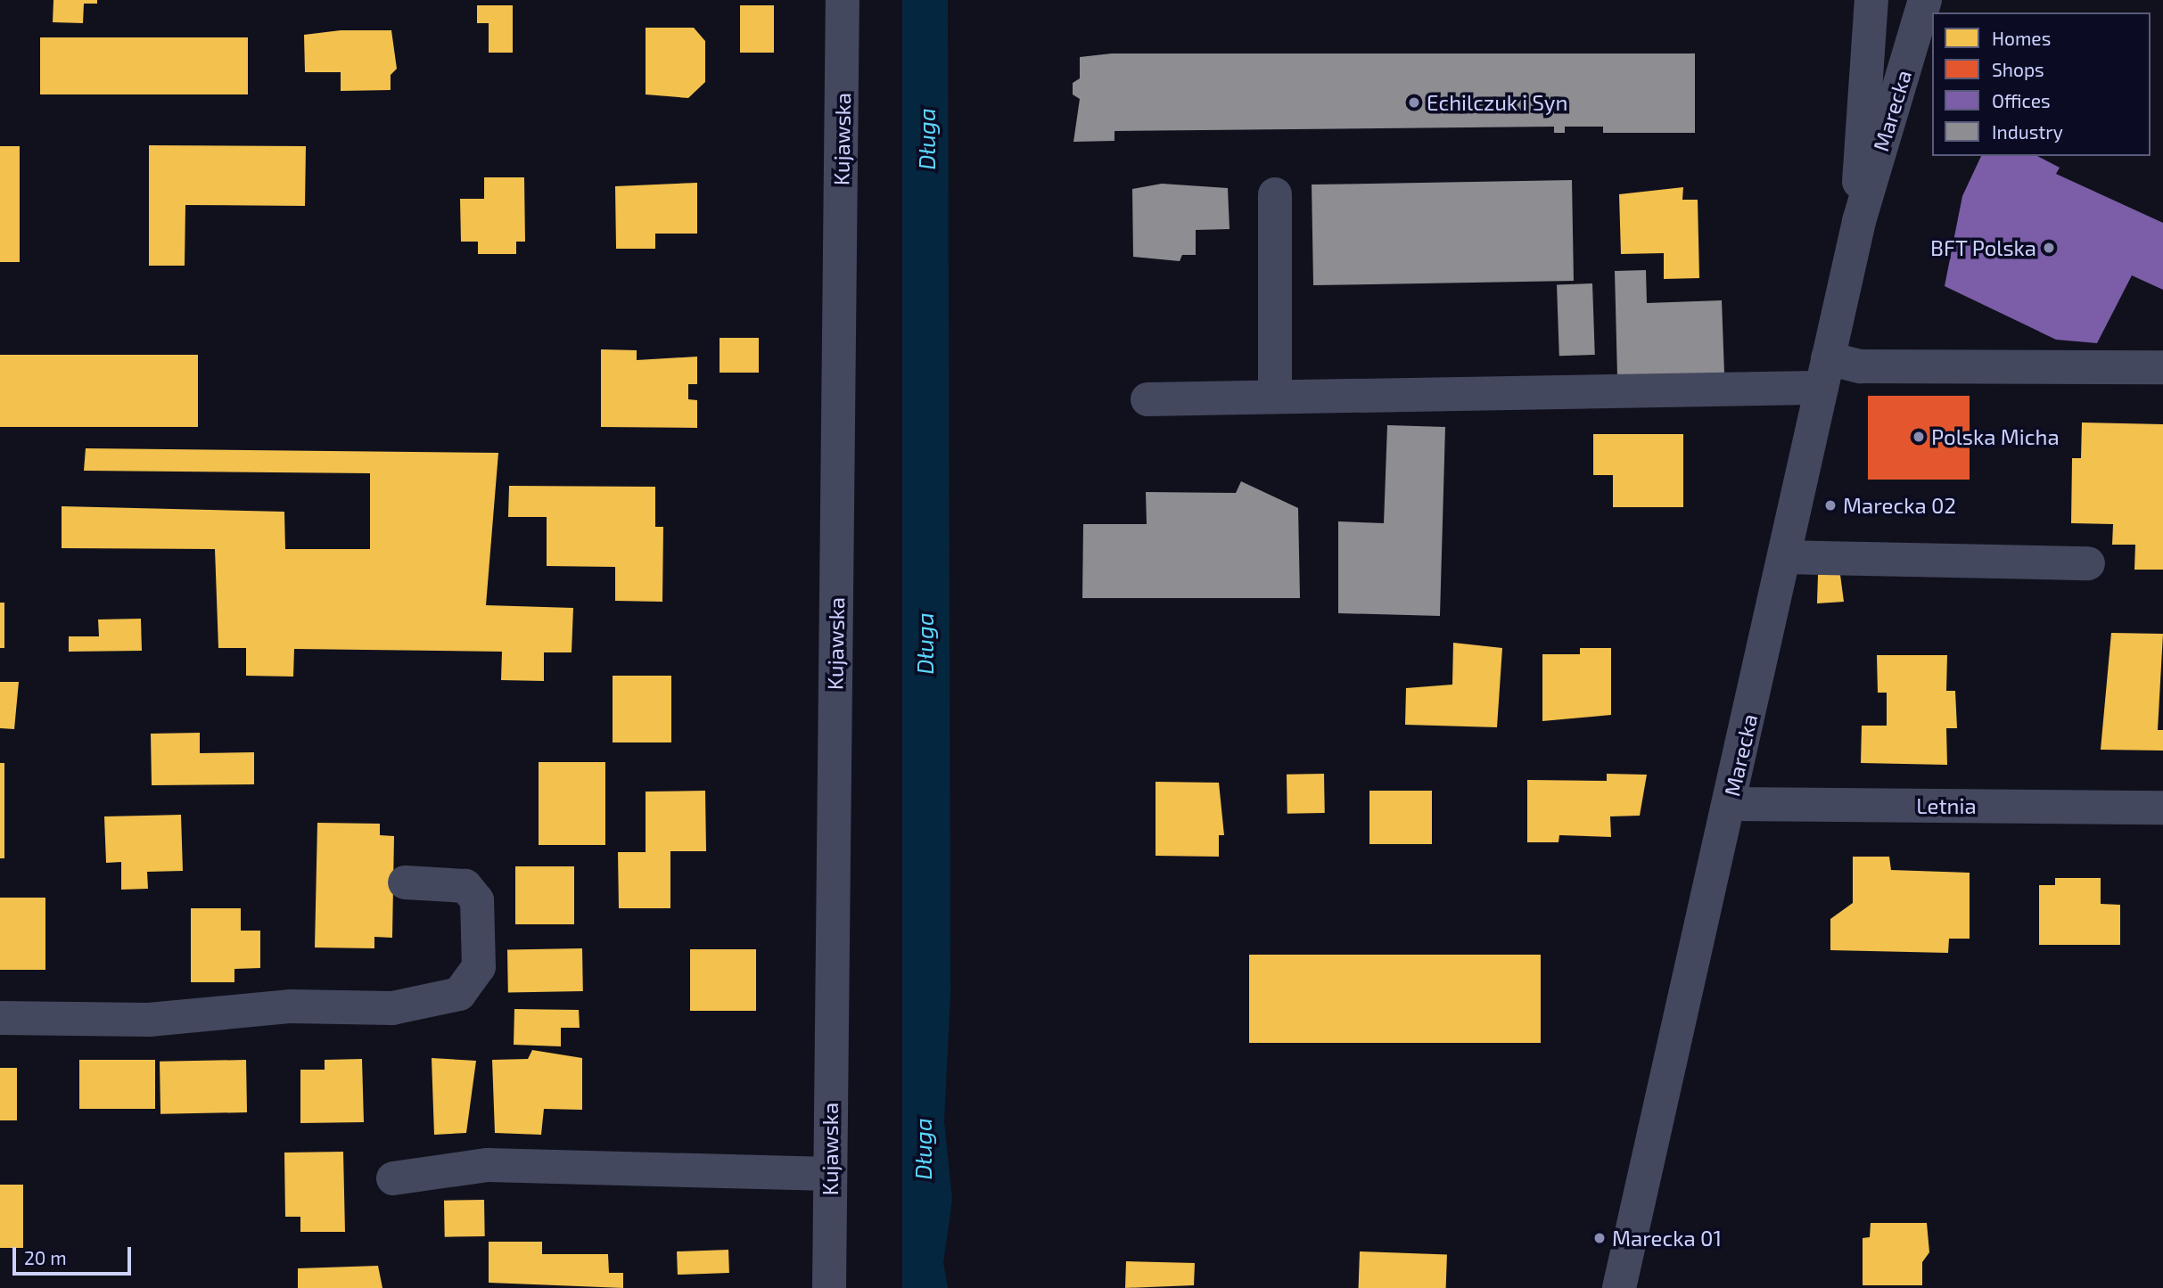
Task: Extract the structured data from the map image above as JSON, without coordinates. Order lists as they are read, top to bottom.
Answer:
{
  "streets": {
    "street": ["Marecka", "Kujawska", "Letnia"]
  },
  "crossings": [
    ["Marecka", "Letnia"]
  ],
  "water": ["Długa"],
  "places": [
    "Echilczuk i Syn",
    "BFT Polska",
    "Polska Micha",
    "Marecka 02",
    "Marecka 01"
  ],
  "legend": [
    "Homes",
    "Shops",
    "Offices",
    "Industry"
  ],
  "scale_bar": "20 m"
}
